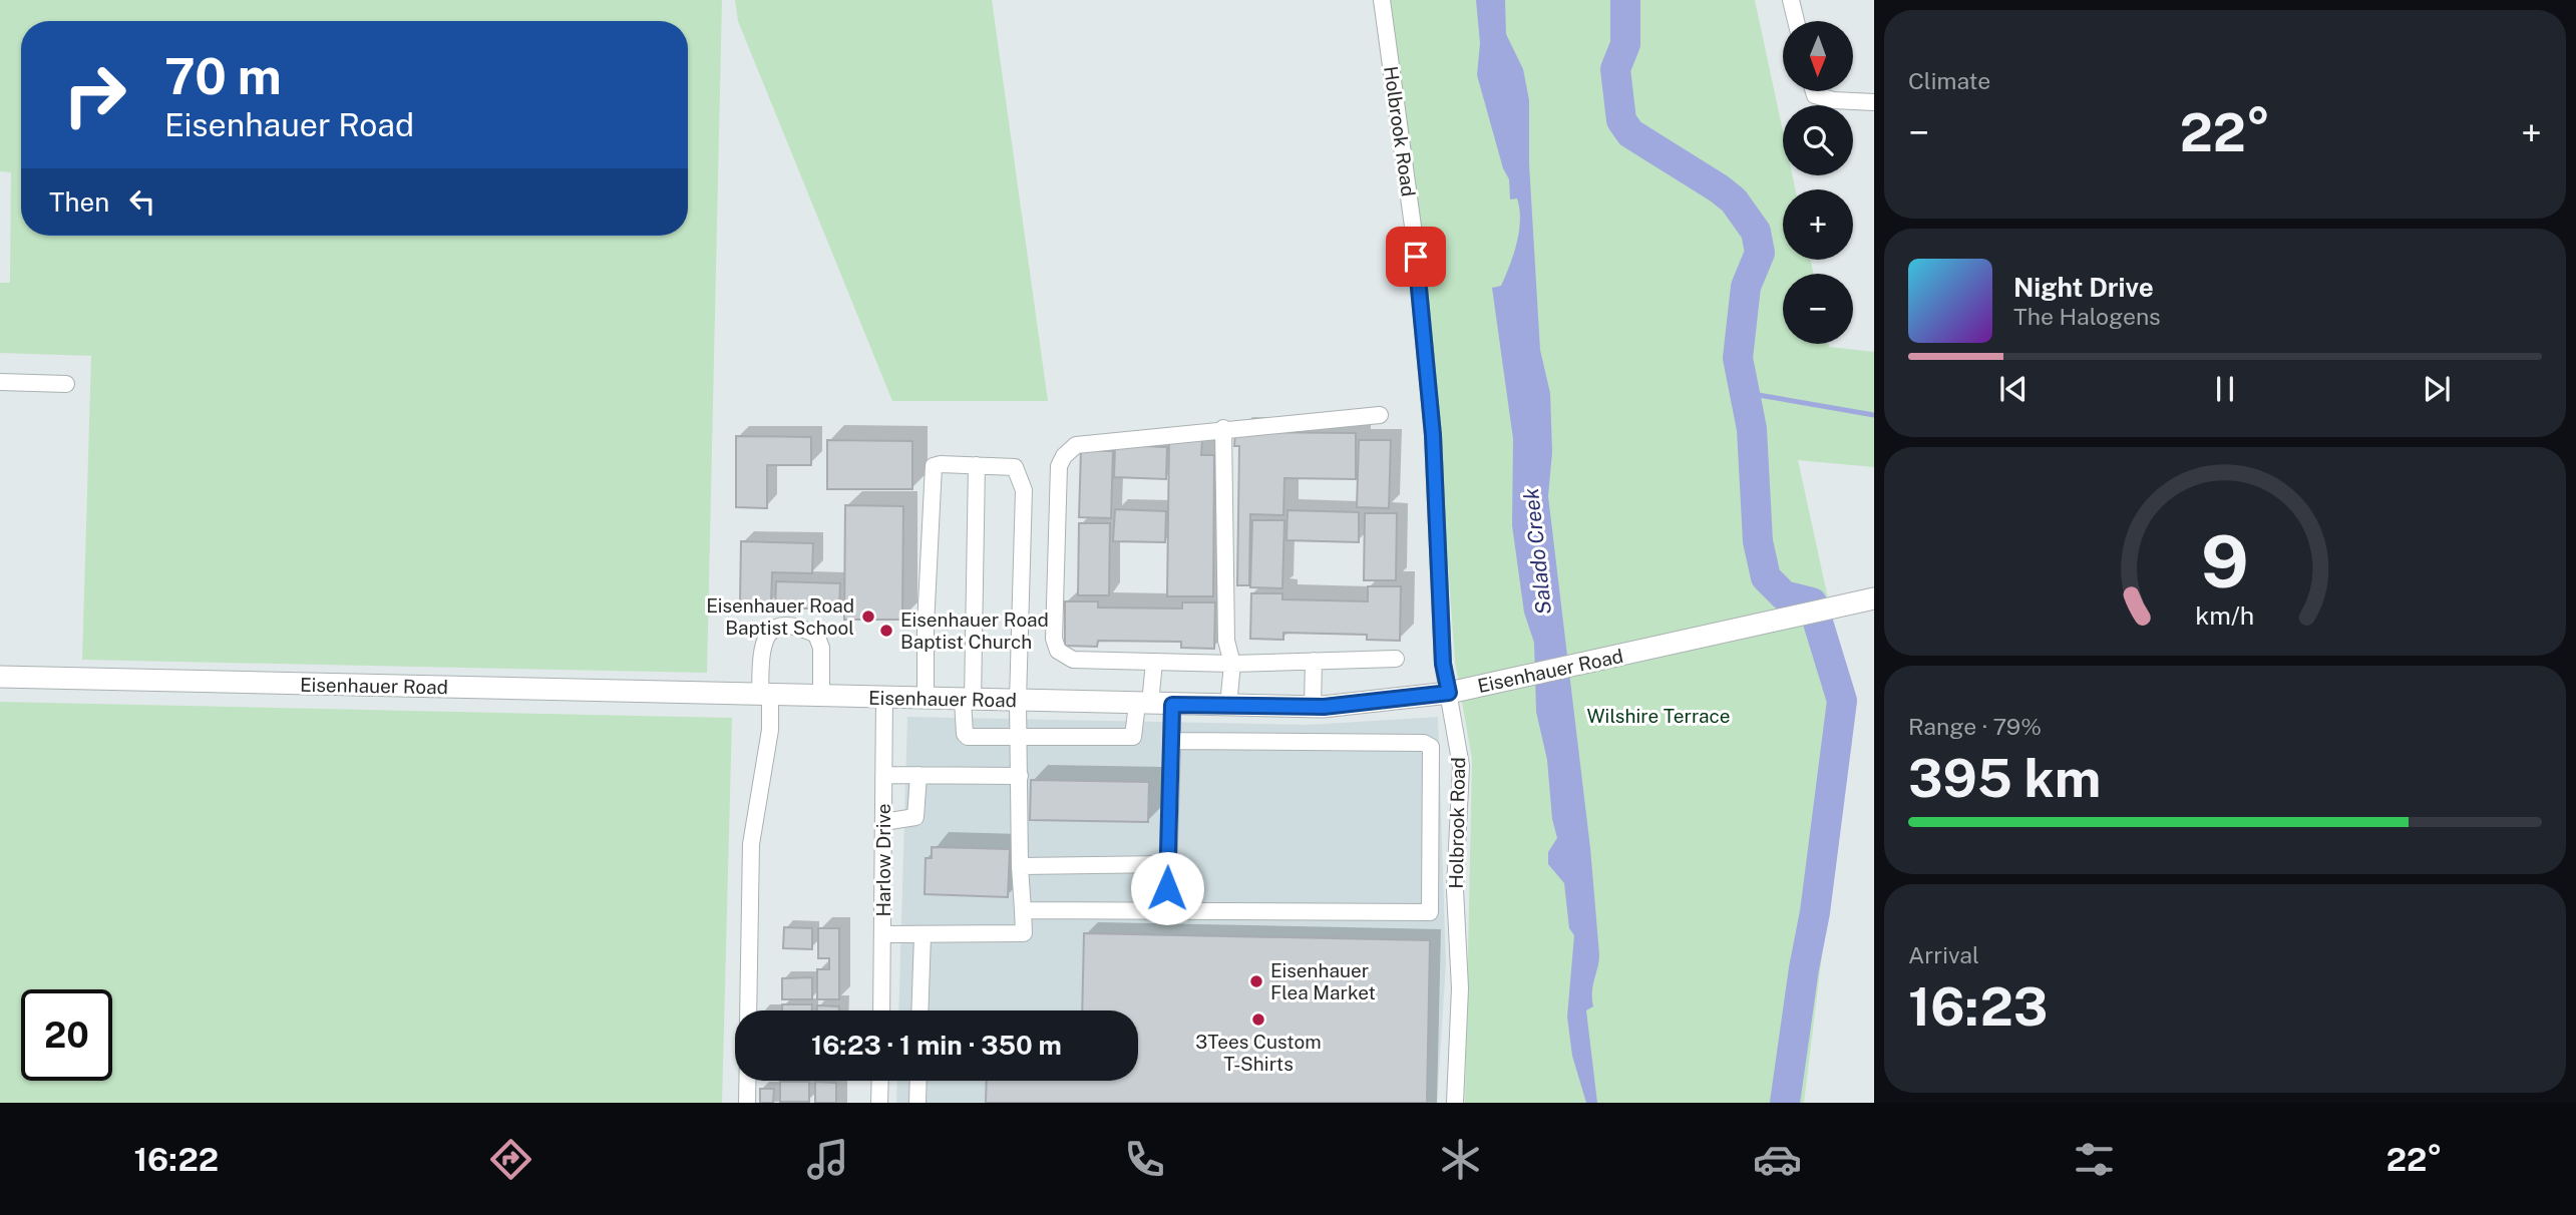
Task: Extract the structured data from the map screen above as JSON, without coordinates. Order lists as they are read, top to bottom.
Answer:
{
  "streets": {
    "main road": ["Eisenhauer Road"],
    "street": ["Holbrook Road", "Harlow Drive"]
  },
  "crossings": [
    ["Holbrook Road", "Eisenhauer Road"],
    ["Eisenhauer Road", "Harlow Drive"]
  ],
  "water": ["Salado Creek"],
  "parks": ["Wilshire Terrace"],
  "places": [
    "Eisenhauer Road Baptist School",
    "Eisenhauer Road Baptist Church",
    "Eisenhauer Flea Market",
    "3Tees Custom T-Shirts"
  ],
  "north": "bottom",
  "page": {
    "tile": [
      "Climate",
      ["Range · 79%", "395 km"],
      ["Arrival", "16:23"]
    ],
    "map_buttons": ["+", "−"],
    "turn": ["70 m", "Eisenhauer Road"],
    "heat": ["−", "22°", "+"],
    "then": "Then",
    "song": ["Night Drive", "The Halogens"],
    "limit": "20",
    "trip": "16:23 · 1 min · 350 m",
    "tabs": ["16:22", "22°"],
    "gauge": ["9", "km/h"]
  }
}
